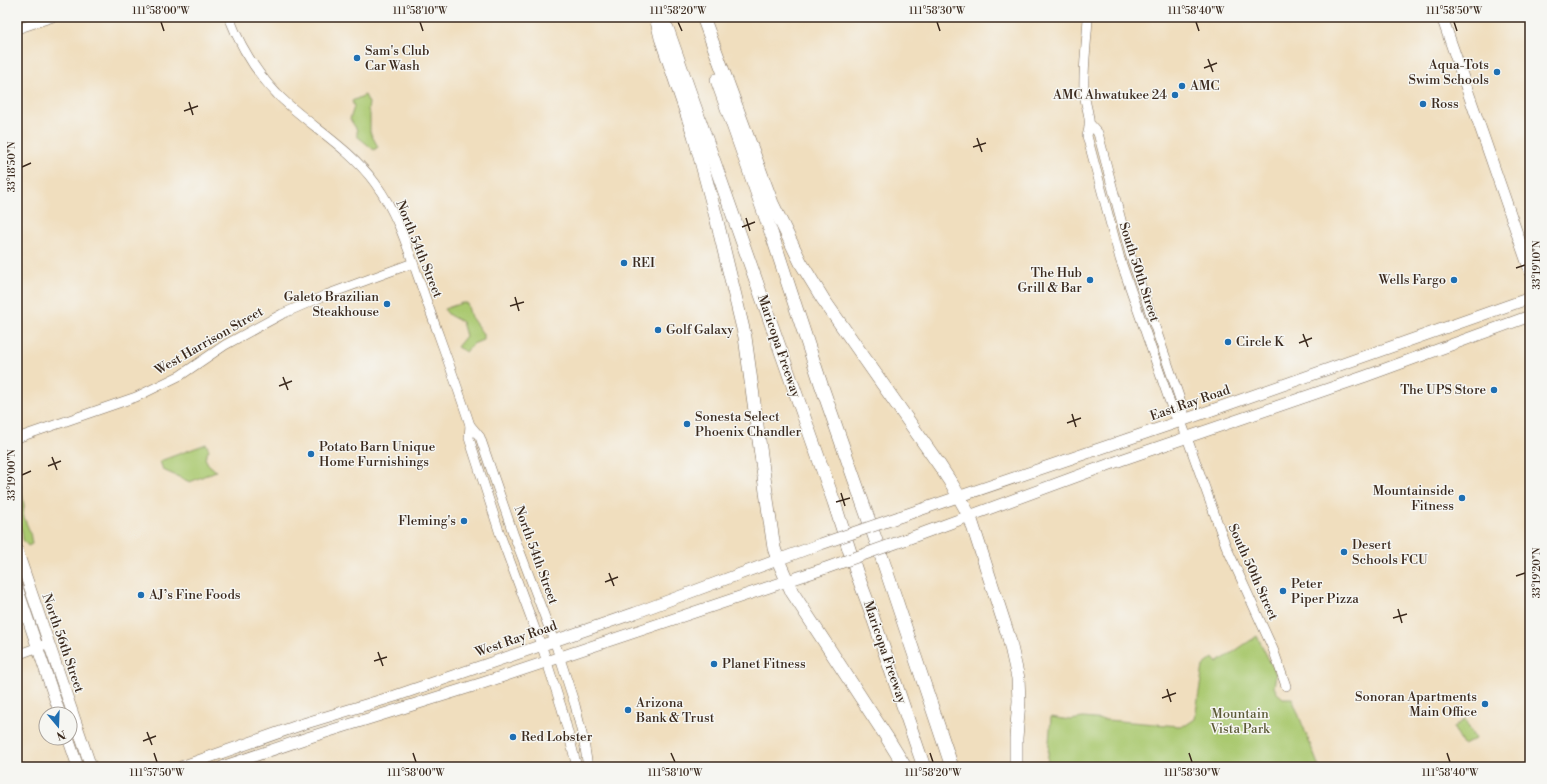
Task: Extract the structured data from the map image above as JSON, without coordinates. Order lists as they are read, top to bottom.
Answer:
{
  "streets": {
    "highway": ["Maricopa Freeway"],
    "main road": ["East Ray Road", "West Ray Road", "North 56th Street"],
    "street": ["North 54th Street", "South 50th Street", "West Harrison Street"]
  },
  "crossings": [
    ["North 54th Street", "West Harrison Street"],
    ["North 54th Street", "West Ray Road"],
    ["South 50th Street", "East Ray Road"],
    ["East Ray Road", "West Ray Road"]
  ],
  "parks": ["Mountain Vista Park"],
  "places": [
    "Sam's Club Car Wash",
    "Aqua-Tots Swim Schools",
    "AMC",
    "AMC Ahwatukee 24",
    "Ross",
    "REI",
    "The Hub Grill & Bar",
    "Wells Fargo",
    "Galeto Brazilian Steakhouse",
    "Golf Galaxy",
    "Circle K",
    "The UPS Store",
    "Sonesta Select Phoenix Chandler",
    "Potato Barn Unique Home Furnishings",
    "Mountainside Fitness",
    "Fleming's",
    "Desert Schools FCU",
    "Peter Piper Pizza",
    "AJ’s Fine Foods",
    "Planet Fitness",
    "Sonoran Apartments Main Office",
    "Arizona Bank & Trust",
    "Red Lobster"
  ],
  "north": "bottom",
  "coordinates": [
    "111°58'00\"W",
    "111°58'10\"W",
    "111°58'20\"W",
    "111°58'30\"W",
    "111°58'40\"W",
    "111°58'50\"W",
    "33°18'50\"N",
    "33°19'10\"N",
    "33°19'00\"N",
    "33°19'20\"N",
    "111°57'50\"W"
  ]
}
